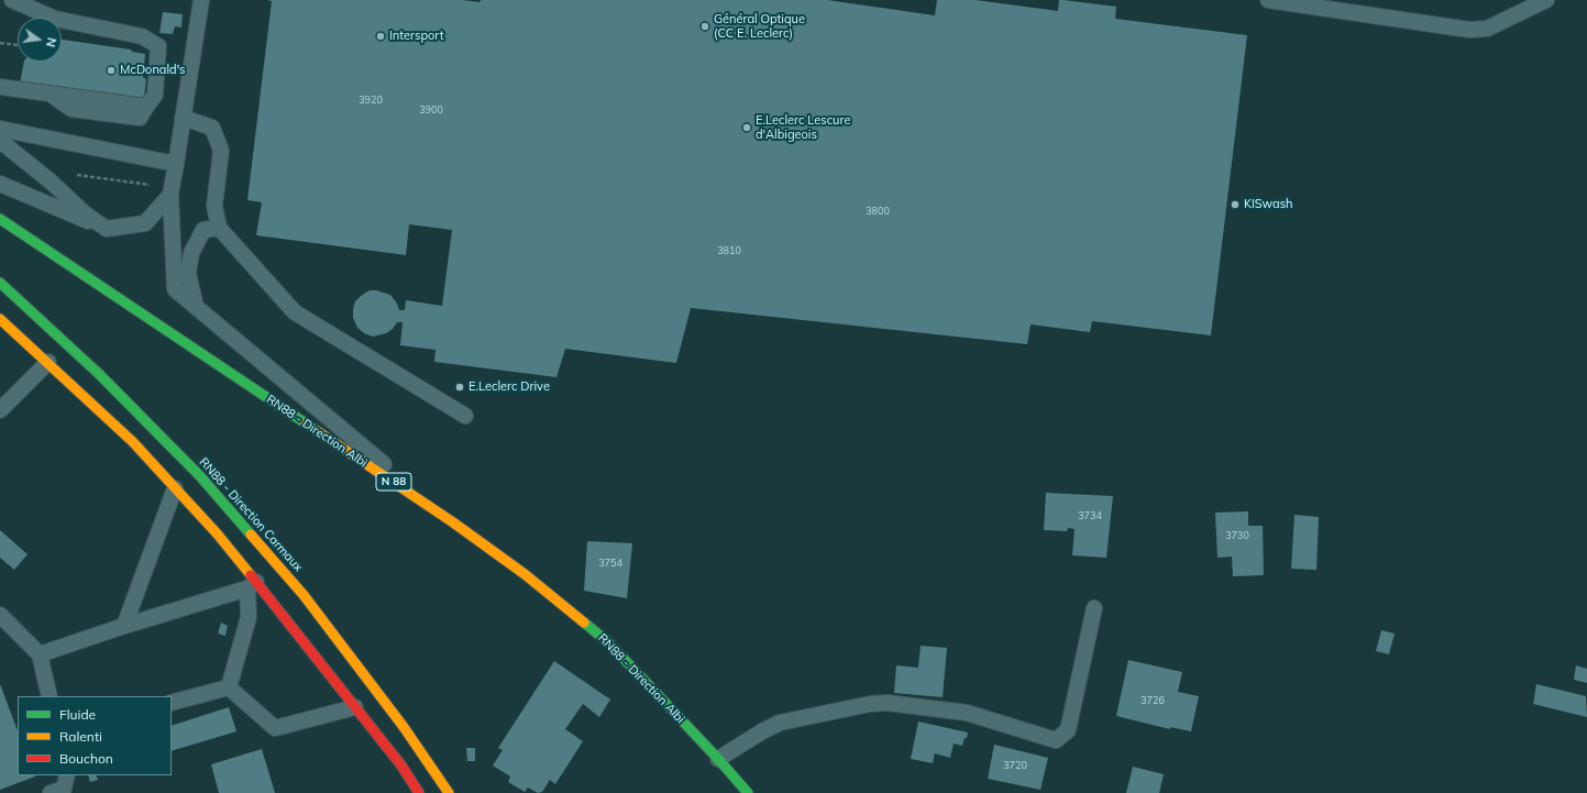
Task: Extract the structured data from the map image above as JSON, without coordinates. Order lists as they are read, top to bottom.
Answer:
{
  "streets": {
    "main road": ["RN88 - Direction Albi", "N 88", "RN88 - Direction Carmaux"]
  },
  "places": [
    "Général Optique (CC E. Leclerc)",
    "Intersport",
    "McDonald's",
    "E.Leclerc Lescure d'Albigeois",
    "KISwash",
    "E.Leclerc Drive"
  ],
  "house_numbers": [
    "3920",
    "3900",
    "3800",
    "3810",
    "3734",
    "3730",
    "3754",
    "3726",
    "3720"
  ],
  "legend": ["Fluide", "Ralenti", "Bouchon"],
  "north": "right"
}
